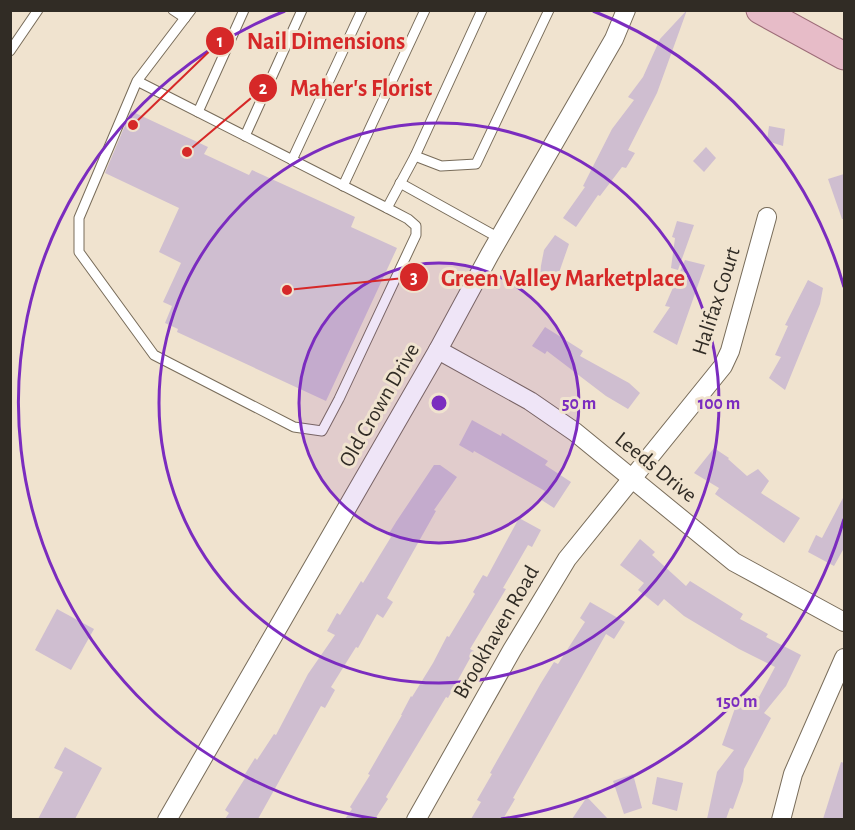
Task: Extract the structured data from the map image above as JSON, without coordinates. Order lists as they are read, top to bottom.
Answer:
{
  "streets": {
    "street": [
      "Halifax Court",
      "Old Crown Drive",
      "Leeds Drive",
      "Brookhaven Road"
    ]
  },
  "crossings": [
    ["Halifax Court", "Leeds Drive"],
    ["Halifax Court", "Brookhaven Road"],
    ["Old Crown Drive", "Leeds Drive"],
    ["Leeds Drive", "Brookhaven Road"]
  ],
  "places": ["Nail Dimensions", "Maher's Florist", "Green Valley Marketplace"],
  "rings": ["50 m", "100 m", "150 m"]
}
